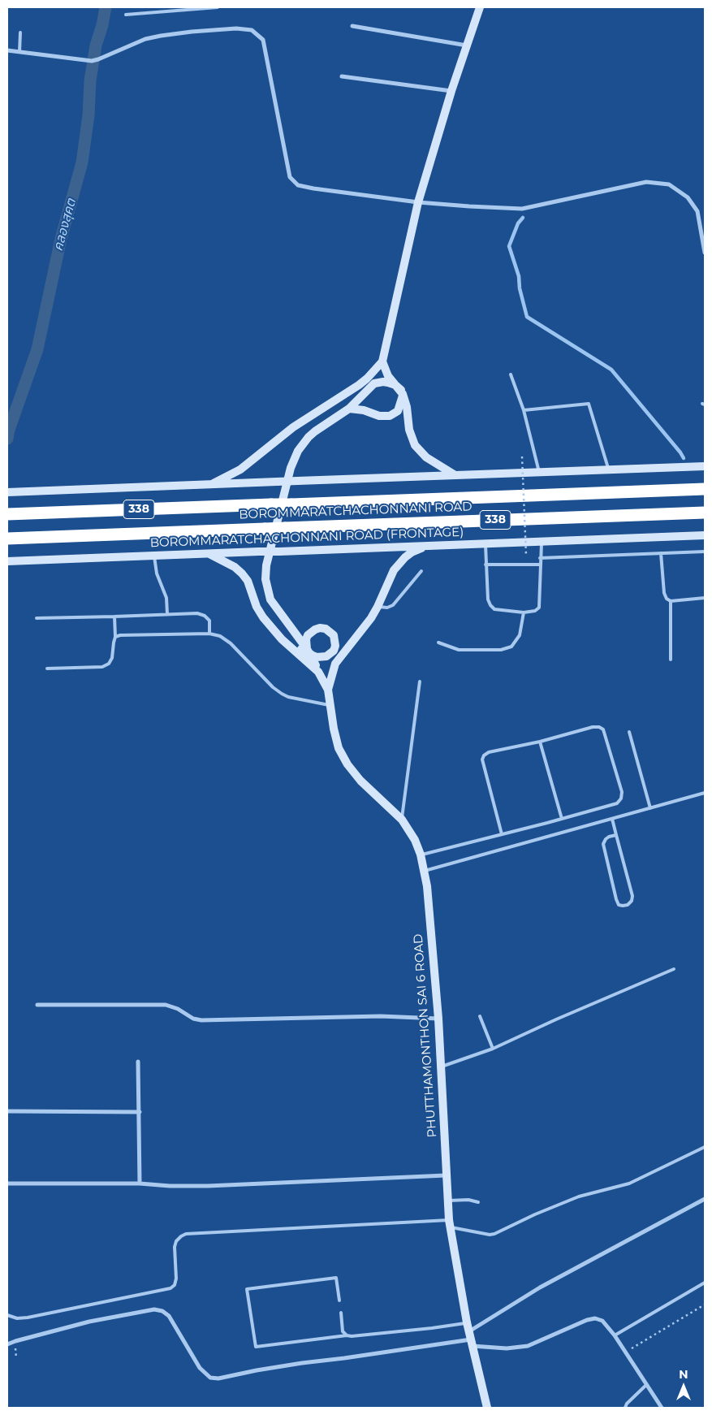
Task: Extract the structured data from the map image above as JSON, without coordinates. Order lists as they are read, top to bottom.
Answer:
{
  "streets": {
    "highway": ["338", "BOROMMARATCHACHONNANI ROAD"],
    "street": ["BOROMMARATCHACHONNANI ROAD (FRONTAGE)", "PHUTTHAMONTHON SAI 6 ROAD"]
  },
  "crossings": [
    ["BOROMMARATCHACHONNANI ROAD (FRONTAGE)", "PHUTTHAMONTHON SAI 6 ROAD"]
  ],
  "water": ["คลองสุคต"],
  "north": "top"
}
